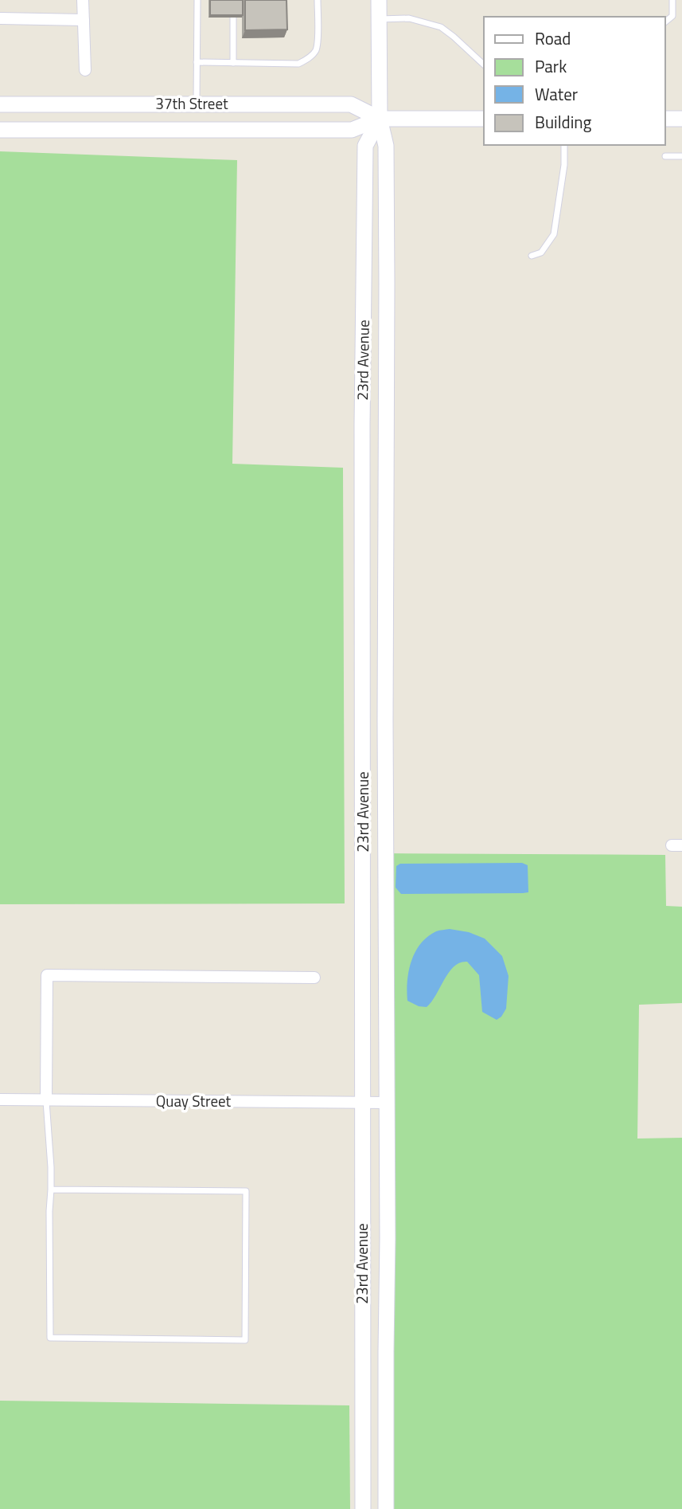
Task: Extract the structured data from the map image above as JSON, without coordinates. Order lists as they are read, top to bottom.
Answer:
{
  "streets": {
    "main road": ["37th Street", "23rd Avenue"],
    "street": ["Quay Street"]
  },
  "crossings": [
    ["37th Street", "23rd Avenue"],
    ["23rd Avenue", "Quay Street"]
  ],
  "legend": [
    "Road",
    "Park",
    "Water",
    "Building"
  ]
}
